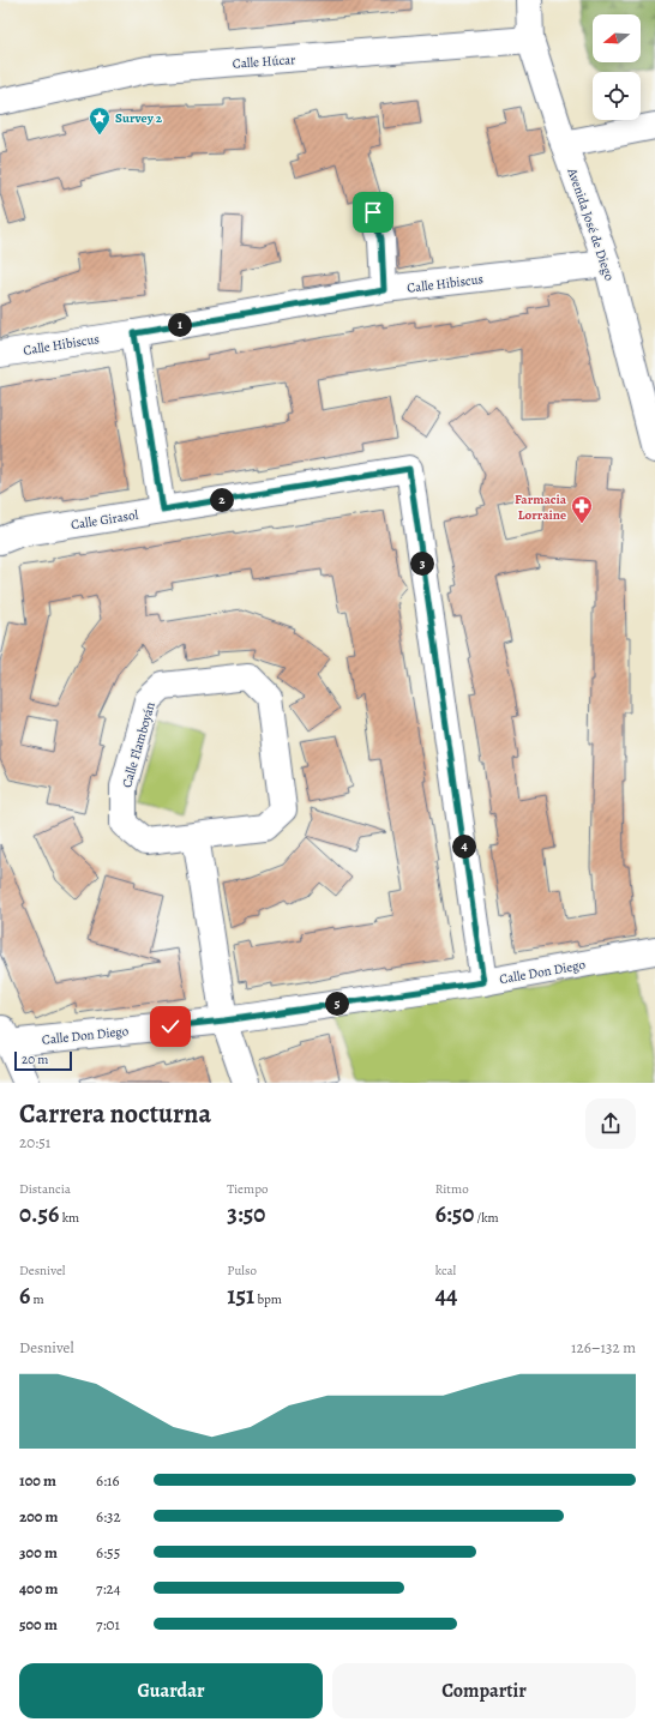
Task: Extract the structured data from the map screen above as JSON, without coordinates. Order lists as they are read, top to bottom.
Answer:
{
  "streets": {
    "street": [
      "Calle Húcar",
      "Avenida José de Diego",
      "Calle Hibiscus",
      "Calle Girasol",
      "Calle Flamboyán",
      "Calle Don Diego"
    ]
  },
  "crossings": [
    ["Calle Húcar", "Avenida José de Diego"],
    ["Avenida José de Diego", "Calle Hibiscus"],
    ["Calle Girasol", "Calle Don Diego"]
  ],
  "places": {
    "place": ["Survey 2"],
    "pharmacy": ["Farmacia Lorraine"]
  },
  "scale_bar": "20 m",
  "north": "left",
  "page": {
    "pins": [
      "1",
      "2",
      "3",
      "4",
      "5"
    ],
    "scale": "20 m",
    "heading": ["Carrera nocturna", "20:51"],
    "stats": [
      ["Distancia", "0.56 km"],
      ["Tiempo", "3:50"],
      ["Ritmo", "6:50 /km"],
      ["Desnivel", "6 m"],
      ["Pulso", "151 bpm"],
      ["kcal", "44"]
    ],
    "chart": ["Desnivel", "126–132 m"],
    "list": [
      {
        "name": "100 m",
        "note": "6:16"
      },
      {
        "name": "200 m",
        "note": "6:32"
      },
      {
        "name": "300 m",
        "note": "6:55"
      },
      {
        "name": "400 m",
        "note": "7:24"
      },
      {
        "name": "500 m",
        "note": "7:01"
      }
    ],
    "buttons": ["Guardar", "Compartir"]
  }
}
